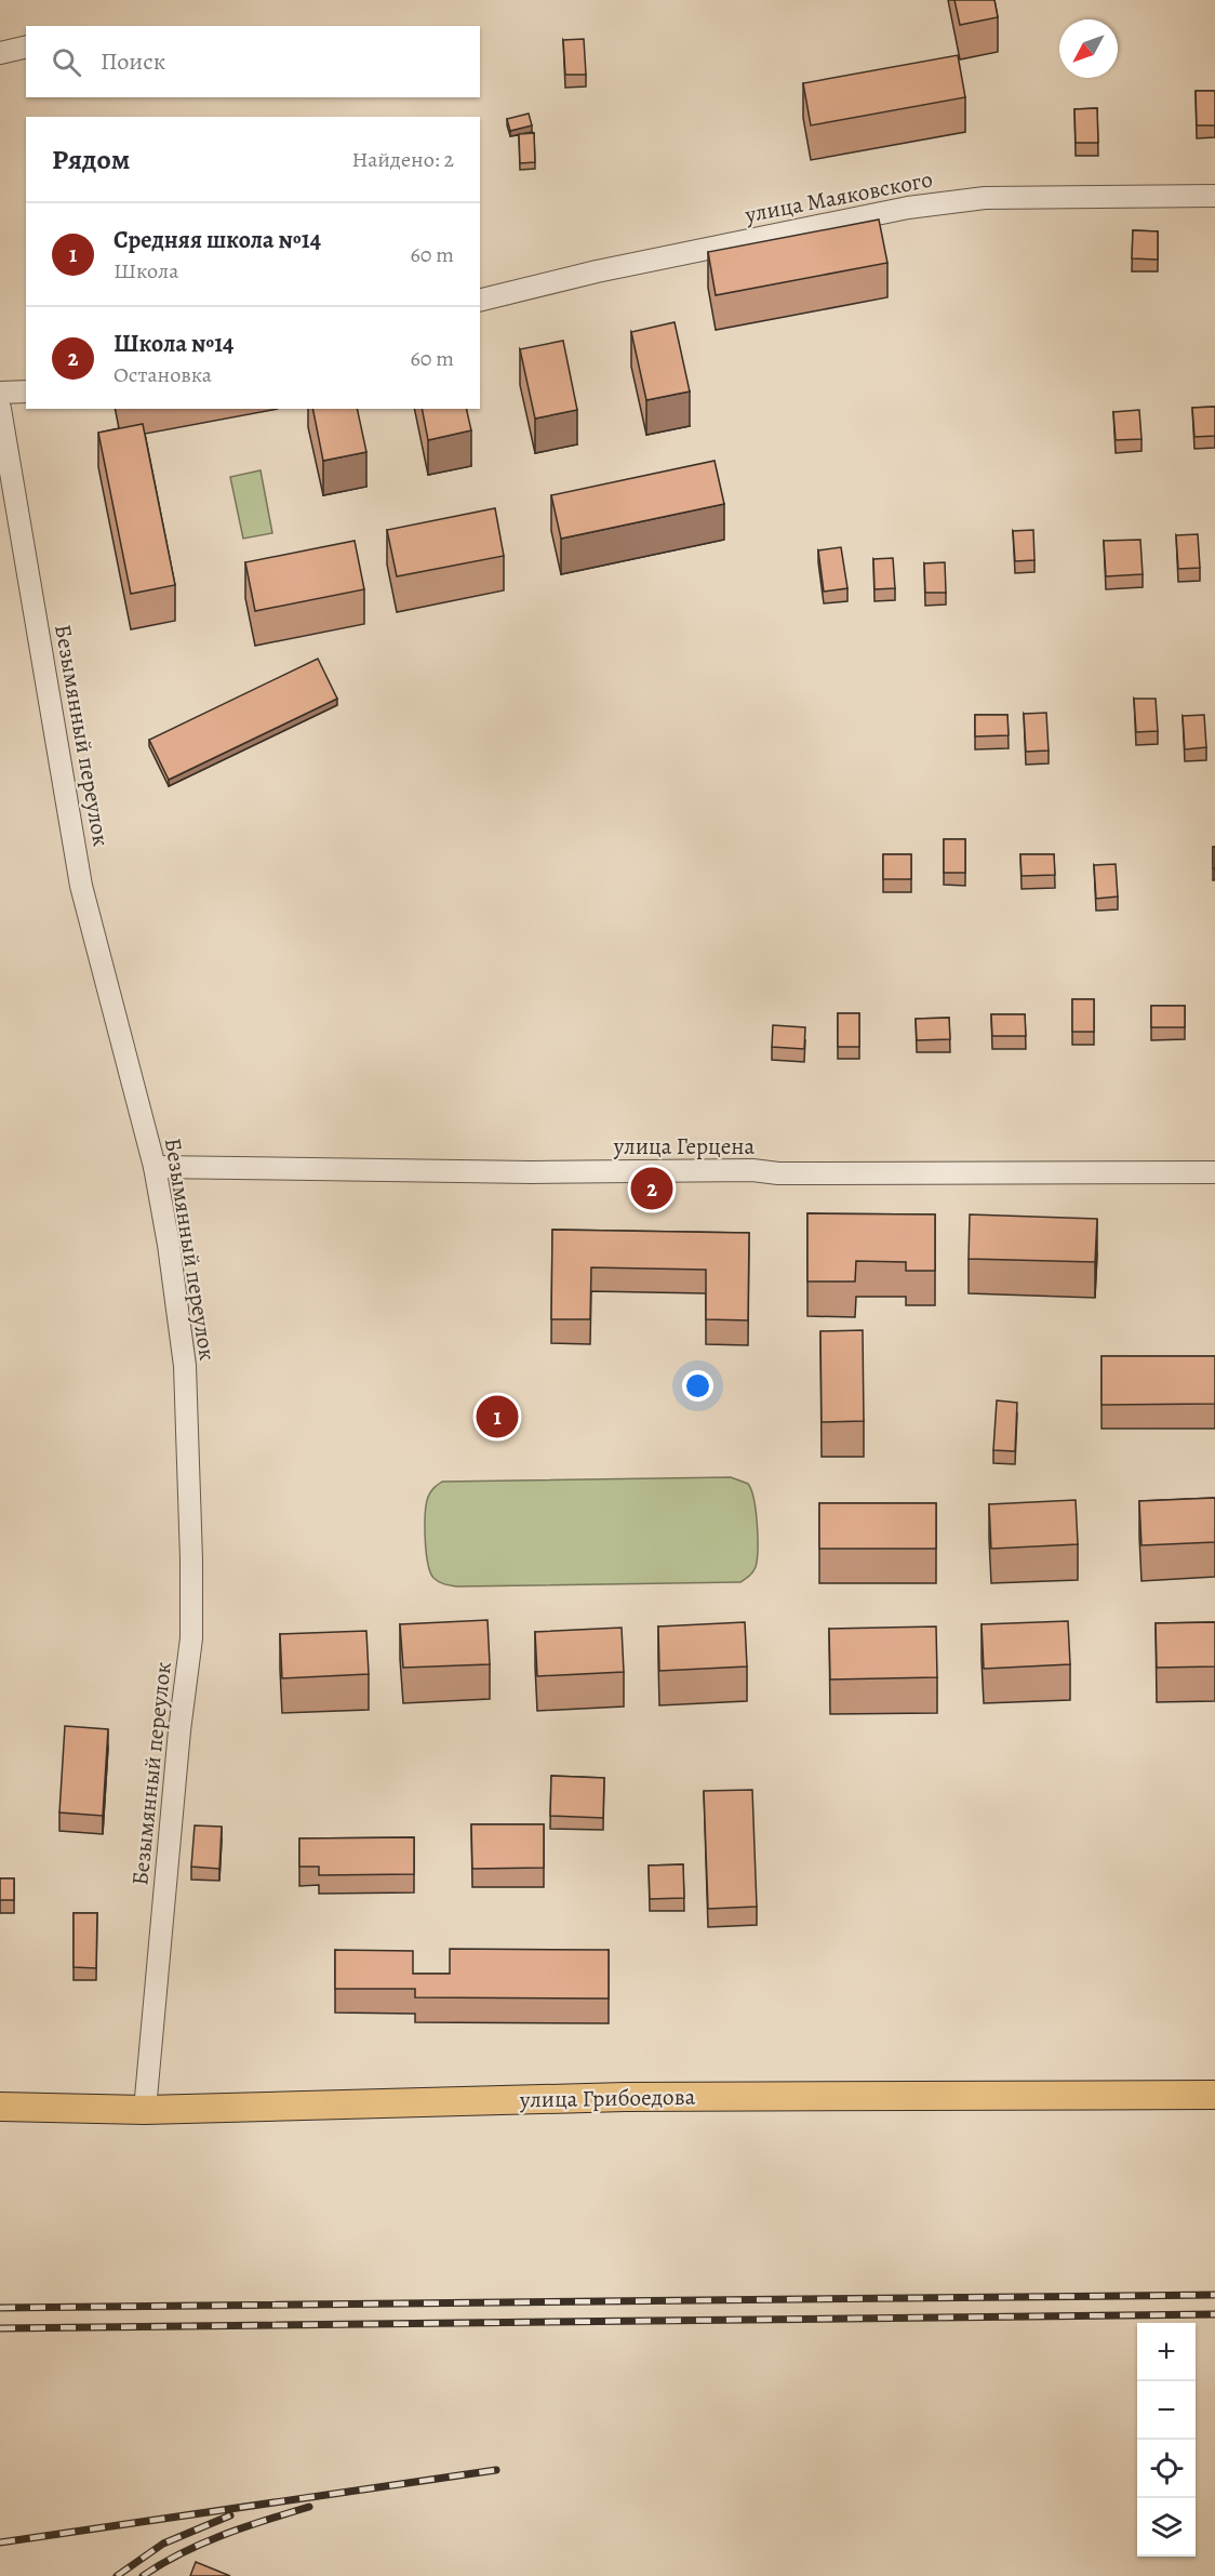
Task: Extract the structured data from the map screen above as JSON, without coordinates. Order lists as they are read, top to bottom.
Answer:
{
  "streets": {
    "main road": ["улица Грибоедова"],
    "street": ["улица Маяковского", "Безымянный переулок", "улица Герцена"]
  },
  "crossings": [
    ["Безымянный переулок", "улица Герцена"],
    ["Безымянный переулок", "улица Грибоедова"]
  ],
  "north": "bottom left",
  "page": {
    "search": "Поиск",
    "heading": ["Рядом", "Найдено: 2"],
    "list": [
      {
        "mark": "1",
        "name": "Средняя школа №14",
        "note": "Школа",
        "value": "60 m"
      },
      {
        "mark": "2",
        "name": "Школа №14",
        "note": "Остановка",
        "value": "60 m"
      }
    ],
    "pins": ["2", "1"],
    "map_buttons": ["+", "−"]
  }
}
